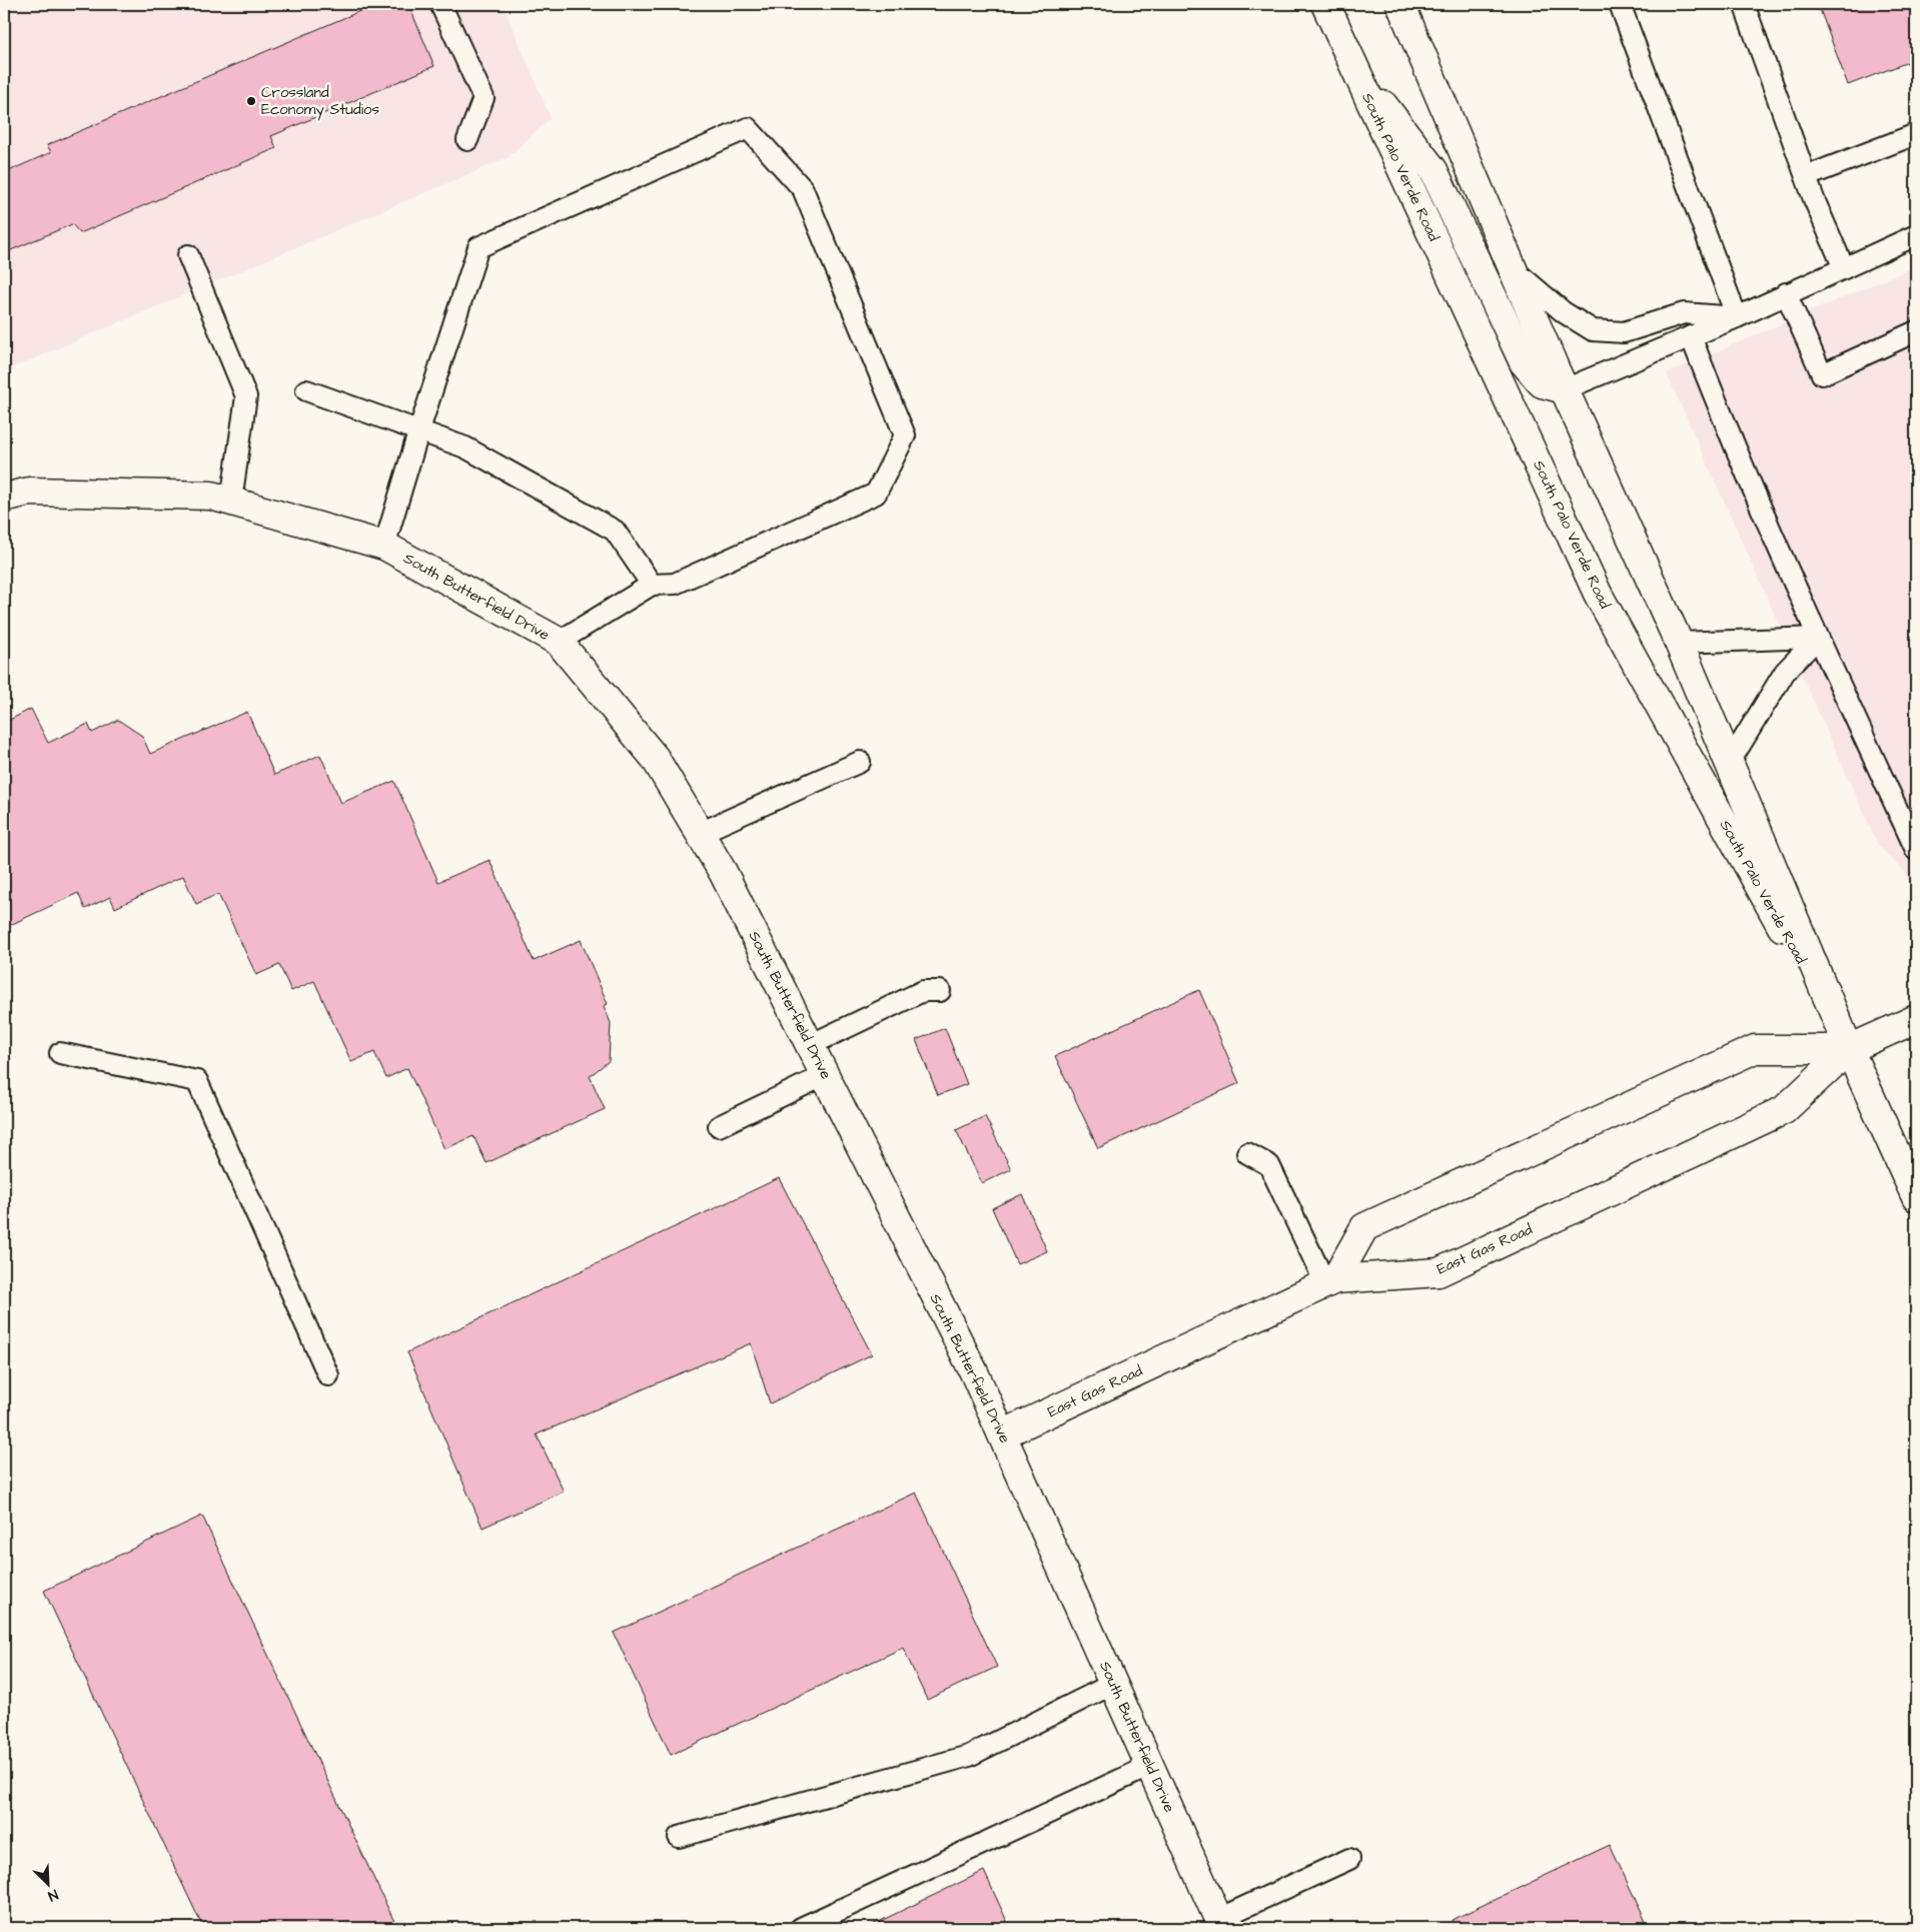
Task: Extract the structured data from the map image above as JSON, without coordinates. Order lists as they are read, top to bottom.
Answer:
{
  "streets": {
    "street": ["South Palo Verde Road", "South Butterfield Drive", "East Gas Road"]
  },
  "crossings": [
    ["South Palo Verde Road", "East Gas Road"],
    ["South Butterfield Drive", "East Gas Road"]
  ],
  "places": ["Crossland Economy Studios"],
  "north": "bottom right"
}
